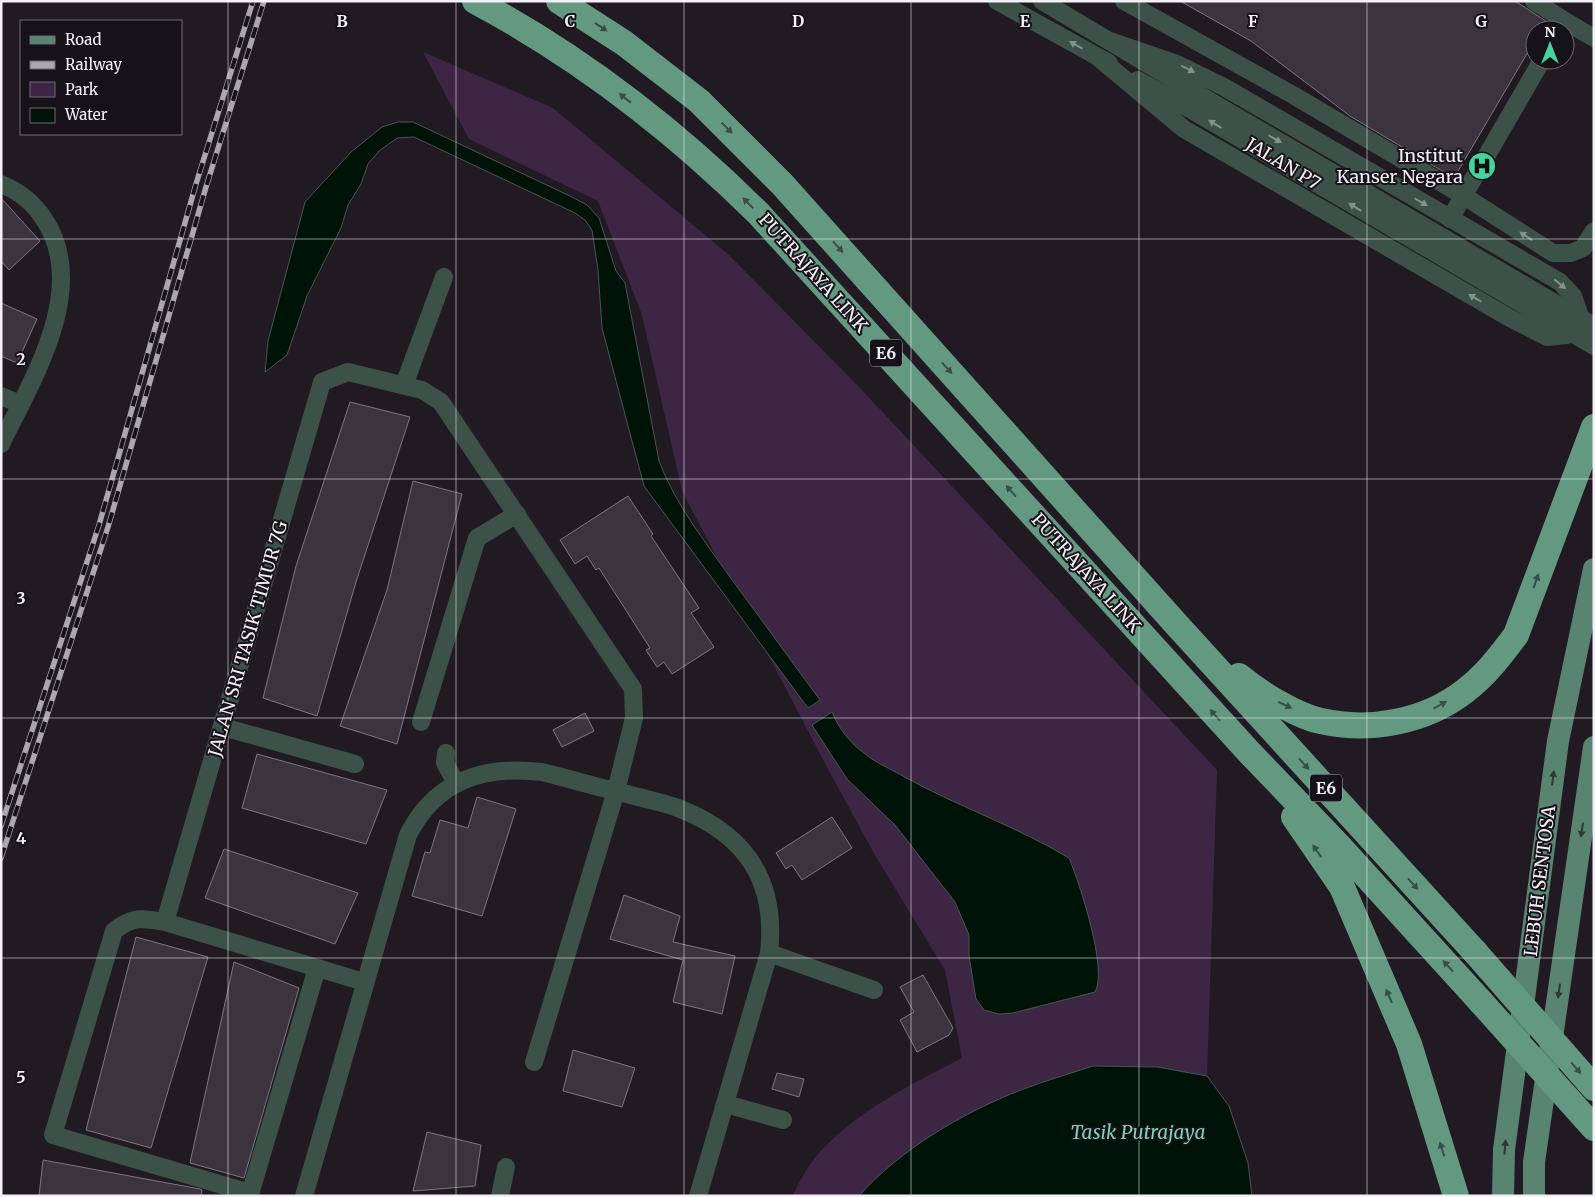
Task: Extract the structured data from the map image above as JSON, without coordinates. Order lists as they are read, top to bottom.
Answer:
{
  "streets": {
    "highway": ["PUTRAJAYA LINK", "E6"],
    "main road": ["LEBUH SENTOSA"],
    "street": ["JALAN P7", "JALAN SRI TASIK TIMUR 7G"]
  },
  "crossings": [
    ["PUTRAJAYA LINK", "E6"]
  ],
  "water": ["Tasik Putrajaya"],
  "places": {
    "hospital": ["Institut Kanser Negara"]
  },
  "legend": [
    "Road",
    "Railway",
    "Park",
    "Water"
  ],
  "north": "top",
  "grid": {
    "columns": [
      "B",
      "C",
      "D",
      "E",
      "F",
      "G"
    ],
    "rows": [
      "2",
      "3",
      "4",
      "5"
    ]
  }
}
